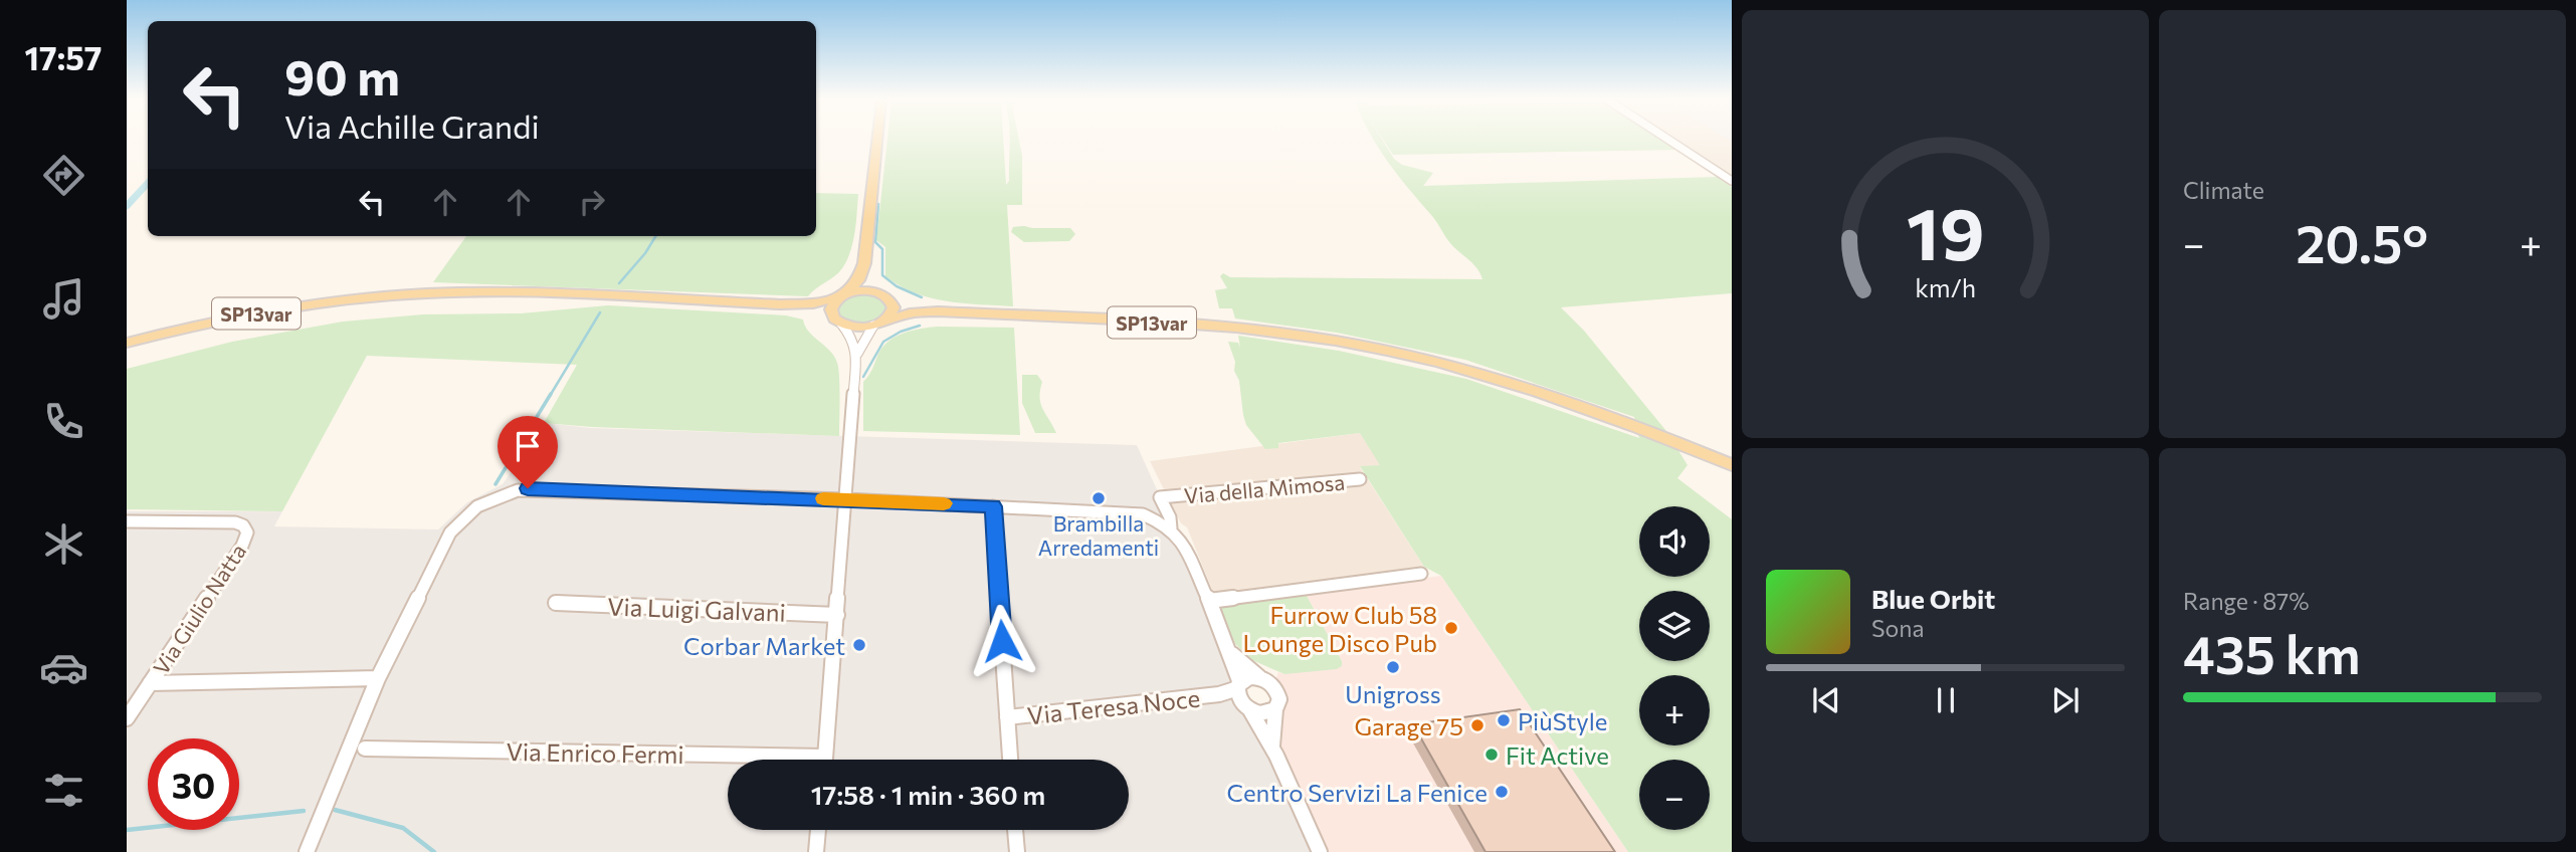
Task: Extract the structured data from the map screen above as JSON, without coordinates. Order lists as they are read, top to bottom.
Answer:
{
  "streets": {
    "main road": ["SP13var"],
    "street": [
      "Via della Mimosa",
      "Via Giulio Natta",
      "Via Luigi Galvani",
      "Via Teresa Noce",
      "Via Enrico Fermi"
    ]
  },
  "places": [
    "Brambilla Arredamenti",
    "Furrow Club 58 Lounge Disco Pub",
    "Corbar Market",
    "Unigross",
    "PiùStyle",
    "Garage 75",
    "Fit Active",
    "Centro Servizi La Fenice"
  ],
  "page": {
    "tabs": "17:57",
    "tile": [
      "Climate",
      ["Range · 87%", "435 km"]
    ],
    "turn": ["90 m", "Via Achille Grandi"],
    "heat": ["−", "20.5°", "+"],
    "map_buttons": ["+", "−"],
    "song": ["Blue Orbit", "Sona"],
    "limit": "30",
    "trip": "17:58 · 1 min · 360 m",
    "gauge": ["19", "km/h"]
  }
}
